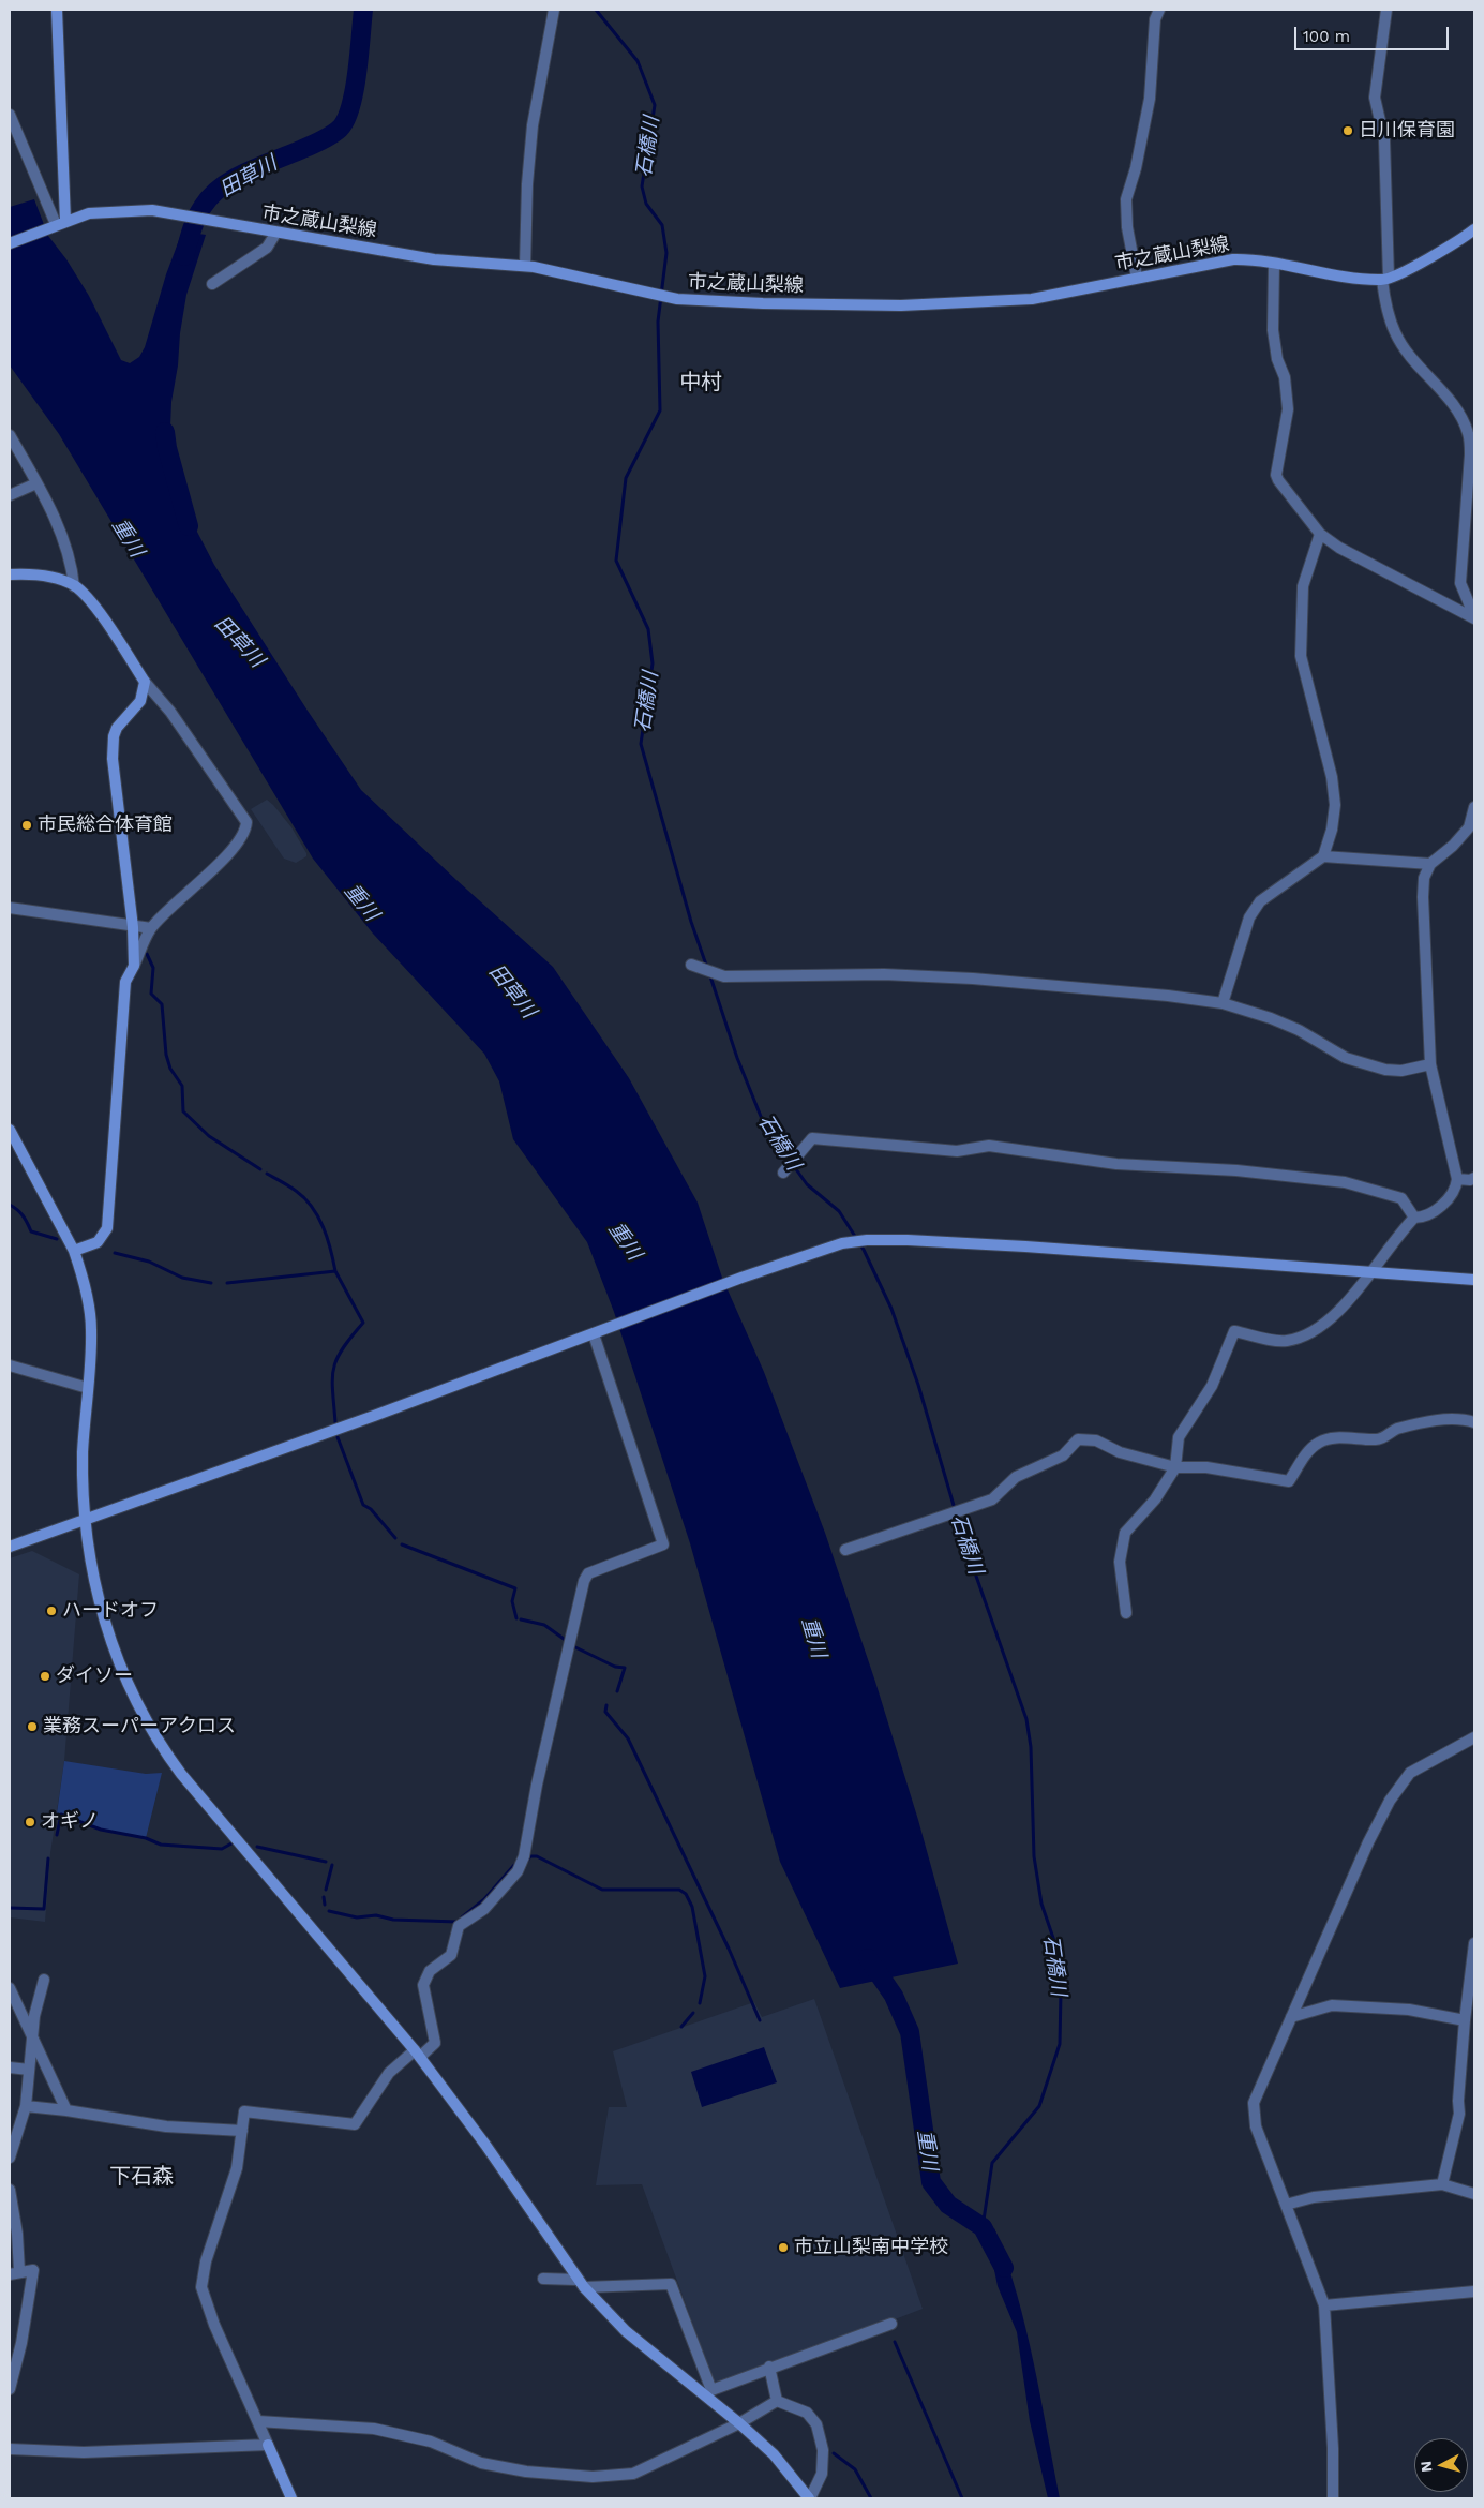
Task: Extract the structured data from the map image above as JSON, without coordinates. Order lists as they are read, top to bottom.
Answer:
{
  "streets": {
    "street": ["市之蔵山梨線"]
  },
  "districts": ["中村", "下石森"],
  "water": ["石橋川", "田草川", "重川"],
  "places": [
    "日川保育園",
    "市民総合体育館",
    "ハードオフ",
    "ダイソー",
    "業務スーパーアクロス",
    "オギノ",
    "市立山梨南中学校"
  ],
  "scale_bar": "100 m",
  "north": "left"
}
